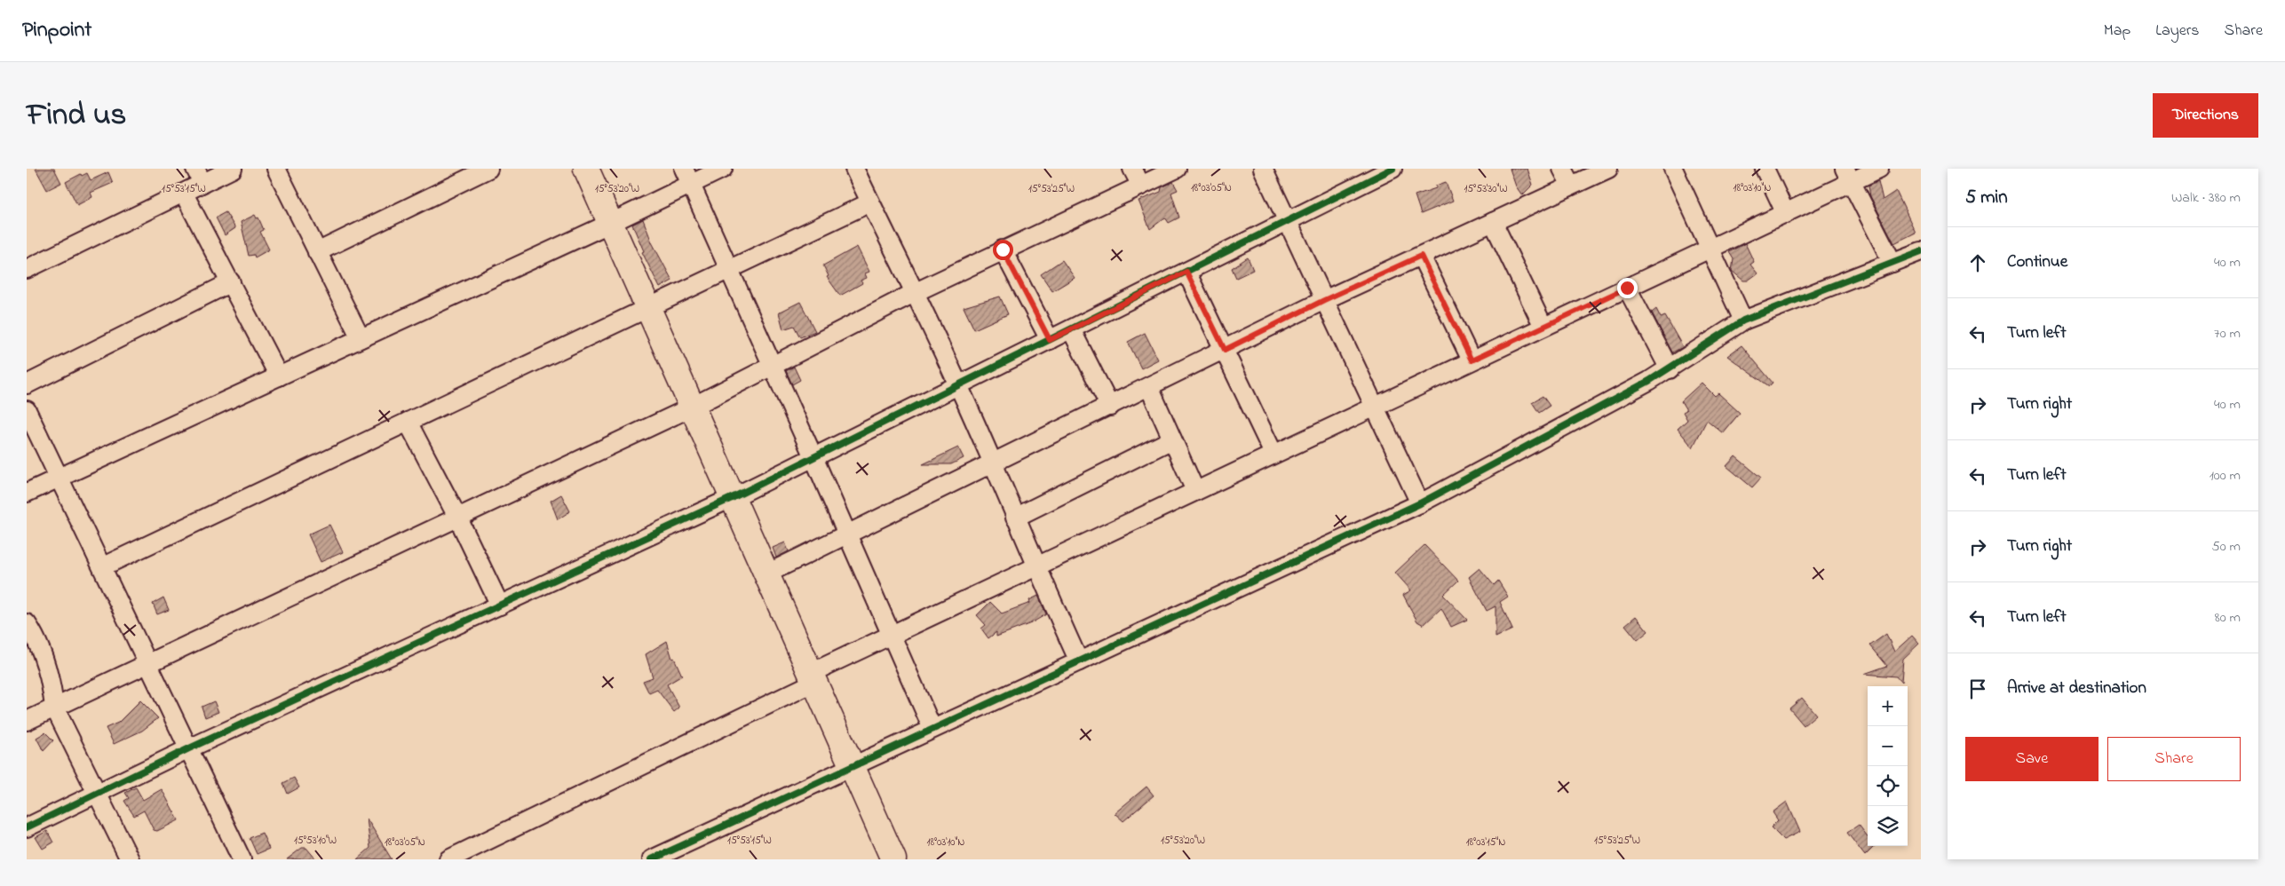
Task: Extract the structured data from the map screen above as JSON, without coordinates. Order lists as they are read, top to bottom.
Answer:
{
  "page": {
    "header": "Pinpoint",
    "nav": ["Map", "Layers", "Share"],
    "title": "Find us",
    "buttons": [
      "Directions",
      ["Save", "Share"]
    ],
    "heading": ["5 min", "Walk · 380 m"],
    "list": [
      ["Continue", "40 m"],
      ["Turn left", "70 m"],
      ["Turn right", "40 m"],
      ["Turn left", "100 m"],
      ["Turn right", "50 m"],
      ["Turn left", "80 m"],
      "Arrive at destination"
    ],
    "map_buttons": ["+", "−"]
  },
  "coordinates": [
    "18°03'05\"N",
    "18°03'10\"N",
    "15°53'30\"W",
    "15°53'15\"W",
    "15°53'20\"W",
    "15°53'25\"W",
    "15°53'10\"W",
    "18°03'15\"N"
  ]
}
